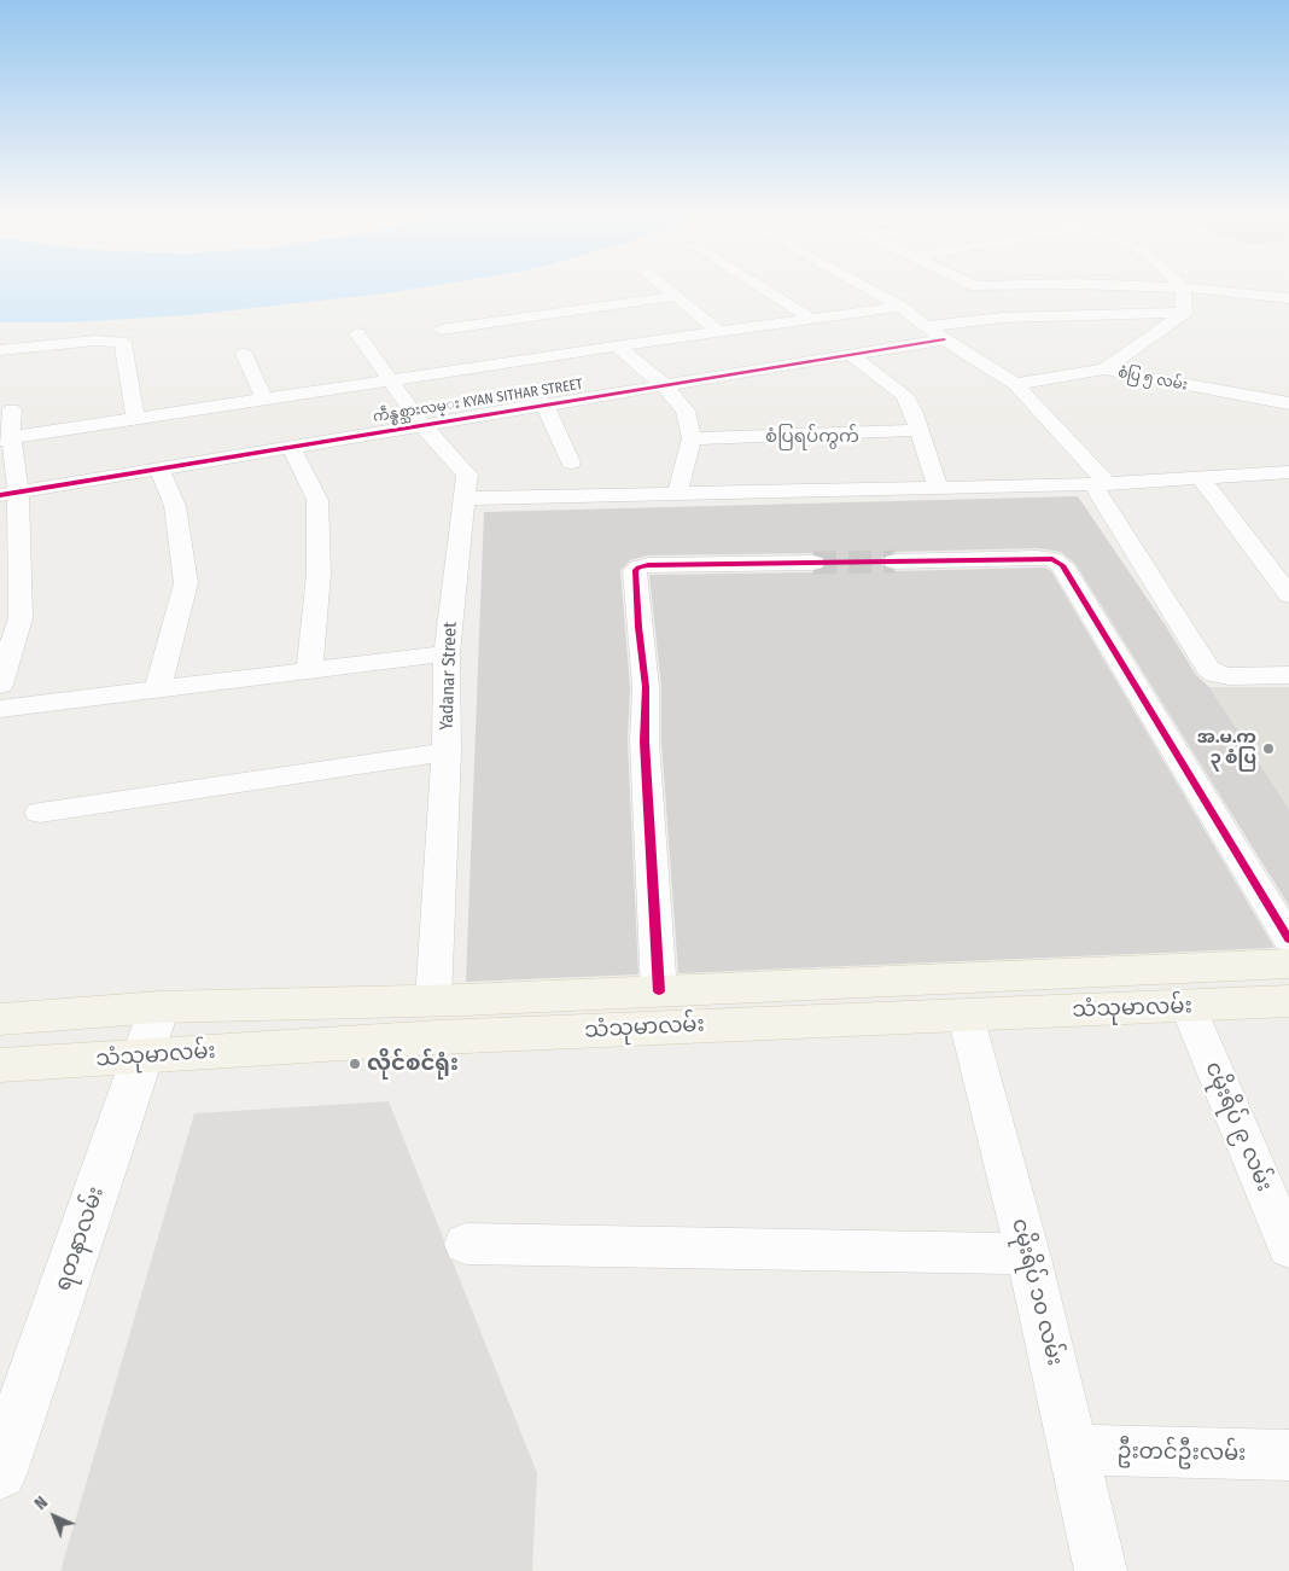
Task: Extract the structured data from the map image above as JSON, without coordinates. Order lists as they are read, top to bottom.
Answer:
{
  "streets": {
    "main road": ["သံသုမာလမ်း"],
    "street": [
      "စံပြ ၅ လမ်း",
      "ကဵန္စစ္သားလမ္း KYAN SITHAR STREET",
      "Yadanar Street",
      "ငမိုးရိပ် ၉ လမ်း",
      "ရတနာလမ်း",
      "ငမိုးရိပ် ၁၀ လမ်း",
      "ဦးတင်ဦးလမ်း"
    ]
  },
  "crossings": [
    ["ကဵန္စစ္သားလမ္း KYAN SITHAR STREET", "Yadanar Street"],
    ["Yadanar Street", "သံသုမာလမ်း"],
    ["သံသုမာလမ်း", "ငမိုးရိပ် ၉ လမ်း"],
    ["သံသုမာလမ်း", "ရတနာလမ်း"],
    ["သံသုမာလမ်း", "ငမိုးရိပ် ၁၀ လမ်း"],
    ["ငမိုးရိပ် ၁၀ လမ်း", "ဦးတင်ဦးလမ်း"]
  ],
  "districts": ["စံပြရပ်ကွက်"],
  "places": ["အ.မ.က ၃ စံပြ", "လိုင်စင်ရုံး"],
  "north": "top left"
}
